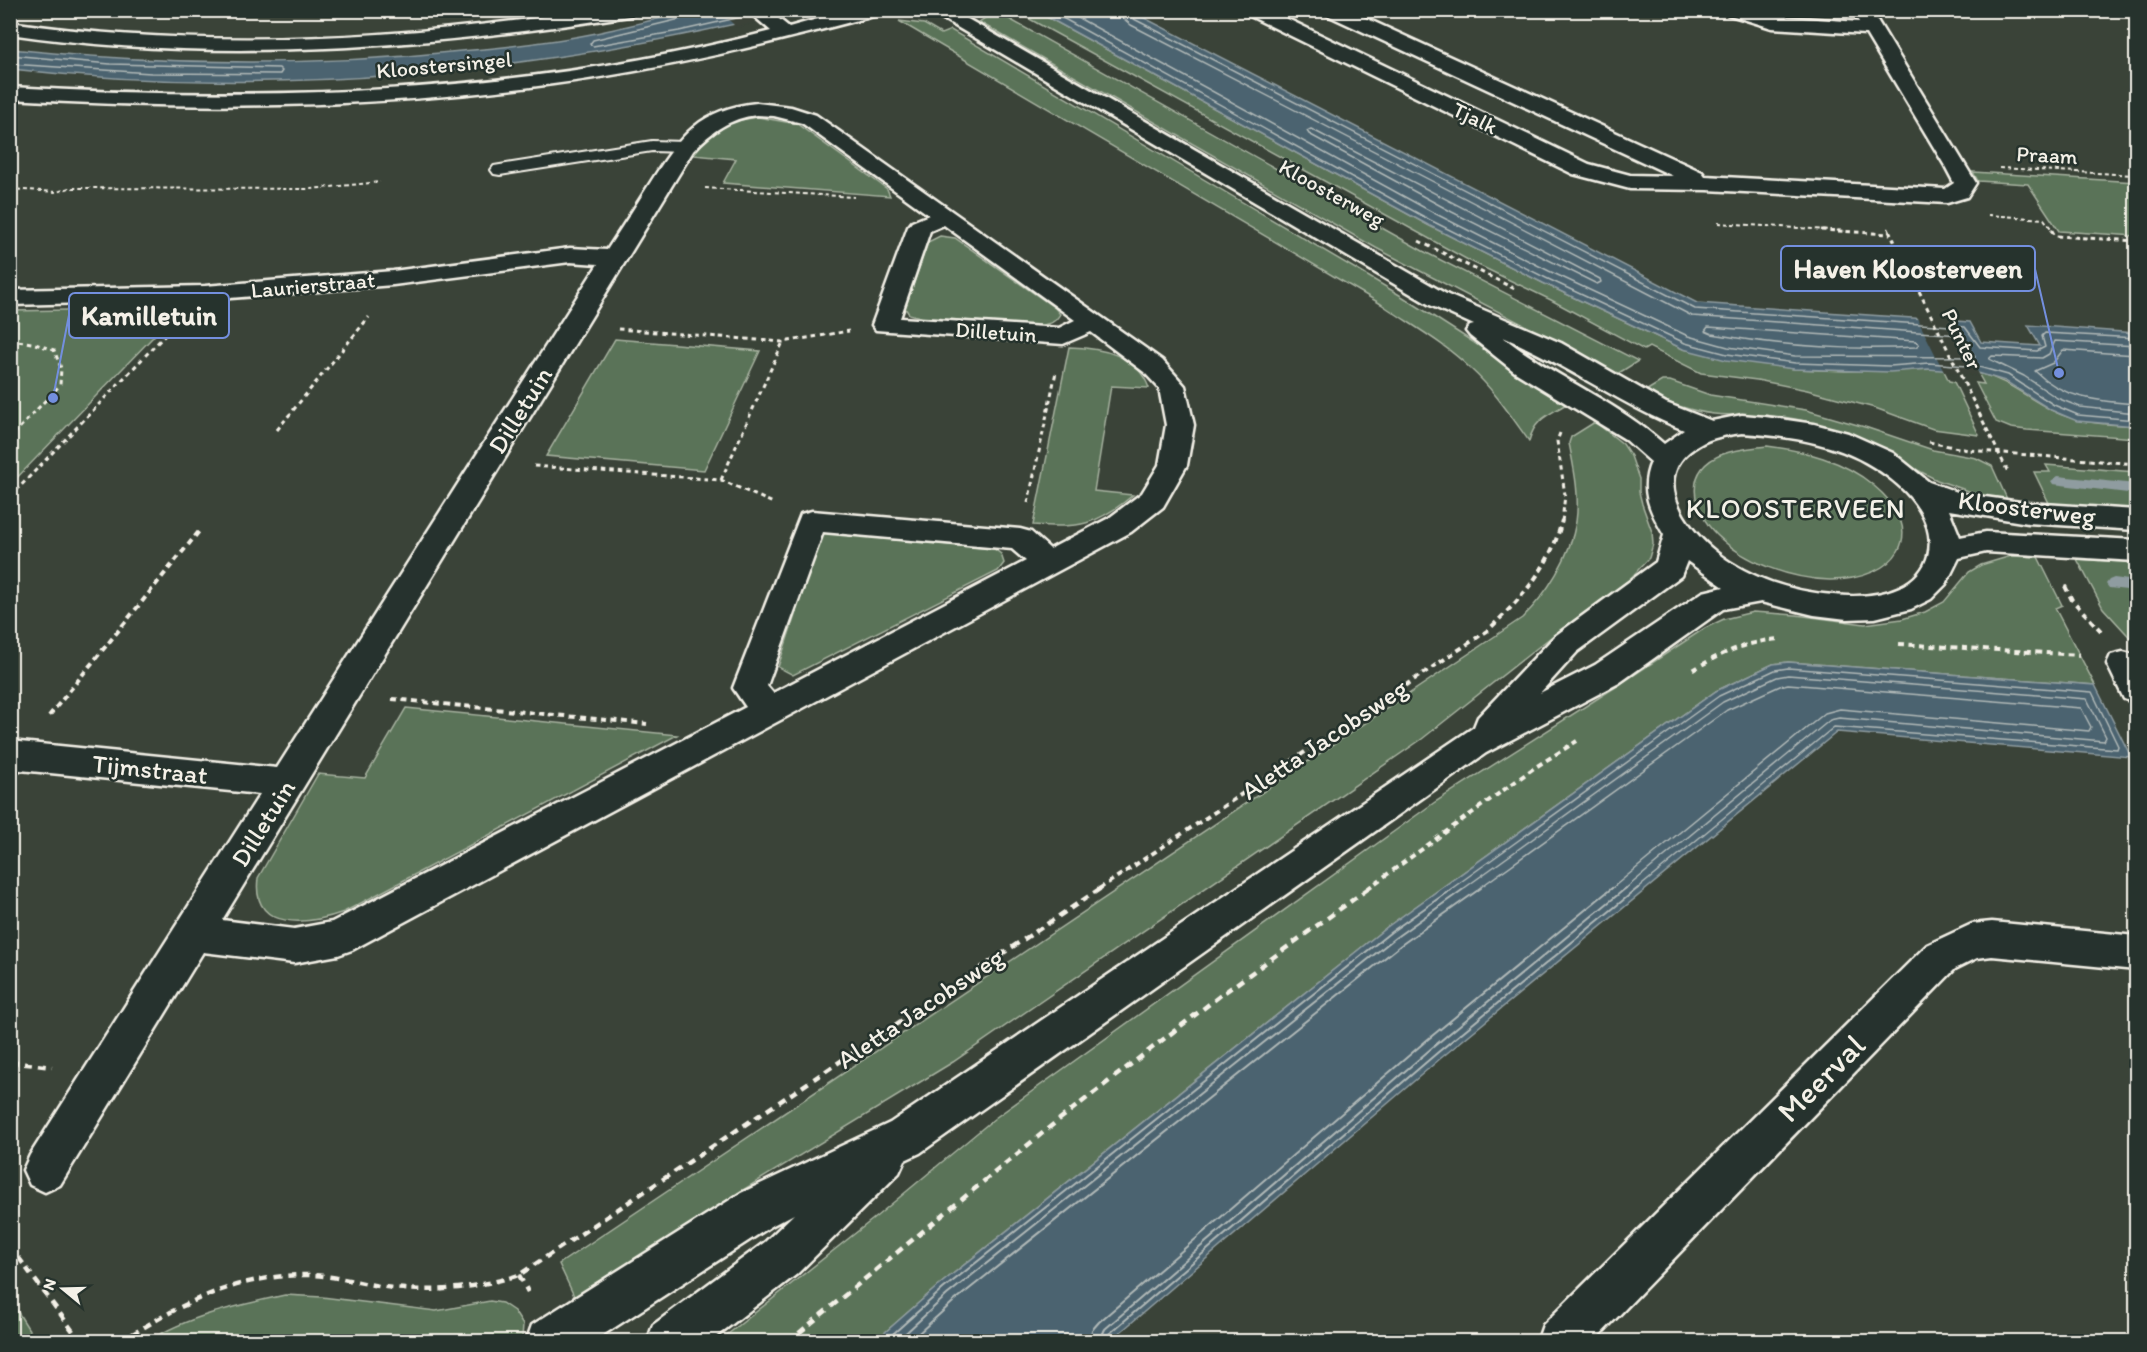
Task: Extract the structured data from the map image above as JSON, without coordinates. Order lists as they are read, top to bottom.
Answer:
{
  "streets": {
    "street": [
      "Kloostersingel",
      "Tjalk",
      "Kloosterweg",
      "Laurierstraat",
      "Dilletuin",
      "Tijmstraat",
      "Meerval"
    ],
    "path": ["Praam", "Punter", "Aletta Jacobsweg"]
  },
  "crossings": [
    ["Tjalk", "Praam"],
    ["Kloosterweg", "Punter"],
    ["Laurierstraat", "Dilletuin"],
    ["Dilletuin", "Tijmstraat"]
  ],
  "districts": ["KLOOSTERVEEN"],
  "places": ["Haven Kloosterveen", "Kamilletuin"],
  "north": "left"
}
